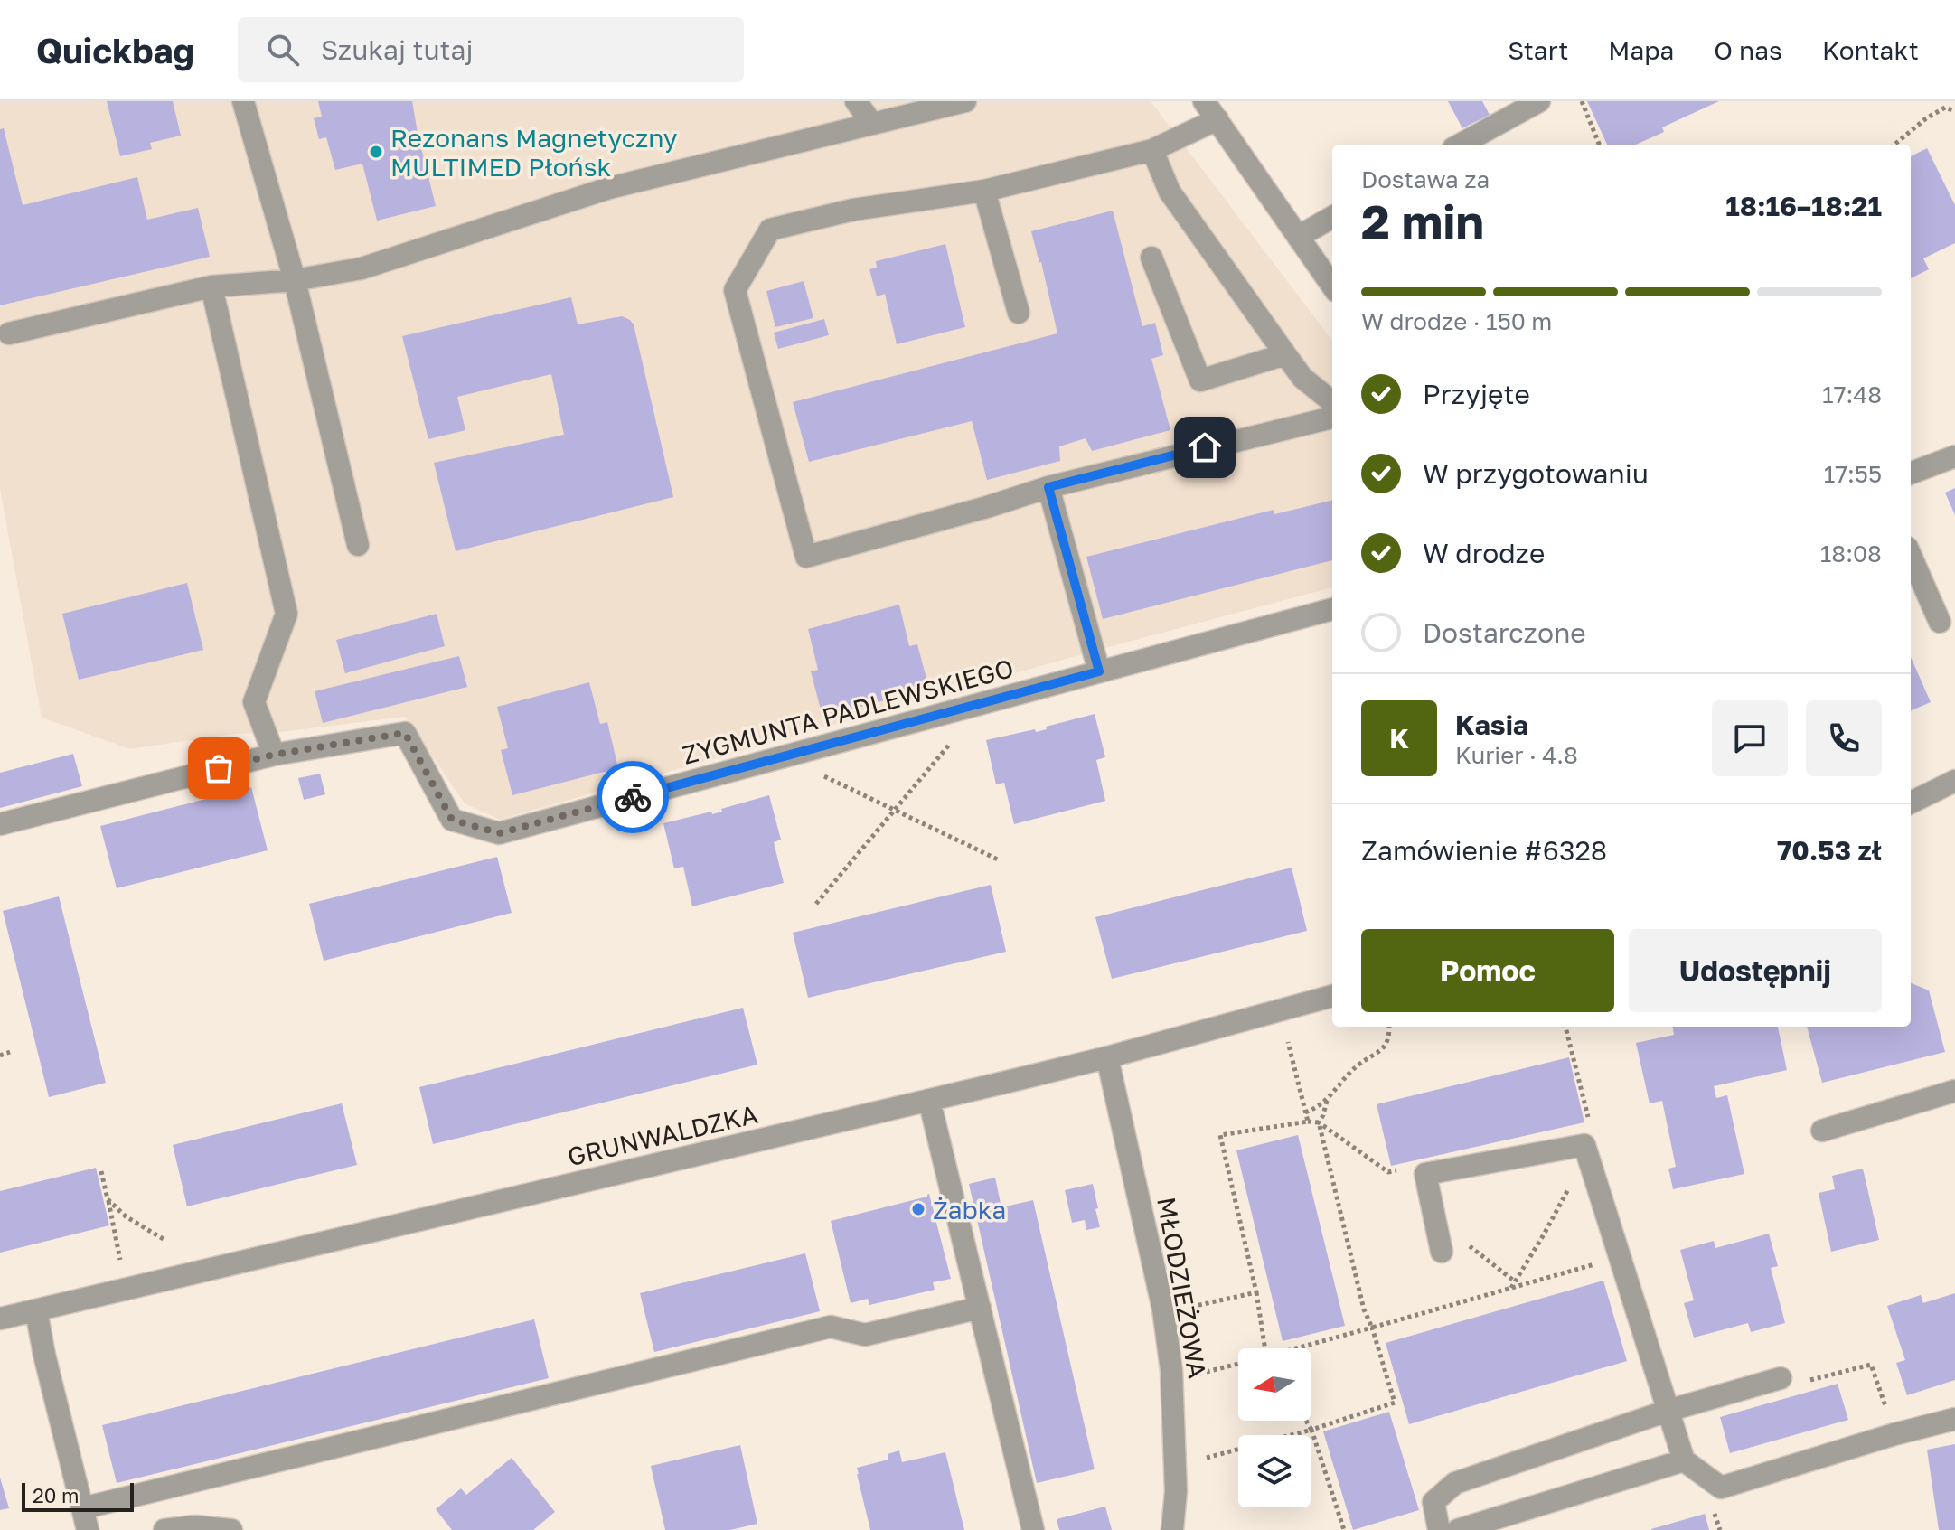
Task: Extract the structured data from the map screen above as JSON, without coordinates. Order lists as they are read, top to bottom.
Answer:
{
  "streets": {
    "street": ["ZYGMUNTA PADLEWSKIEGO", "GRUNWALDZKA", "MŁODZIEŻOWA"]
  },
  "crossings": [
    ["GRUNWALDZKA", "MŁODZIEŻOWA"]
  ],
  "places": ["Rezonans Magnetyczny MULTIMED Płońsk", "Żabka"],
  "scale_bar": "20 m",
  "north": "left",
  "page": {
    "header": "Quickbag",
    "search": "Szukaj tutaj",
    "nav": [
      "Start",
      "Mapa",
      "O nas",
      "Kontakt"
    ],
    "heading": ["2 min", "Dostawa za", "18:16–18:21"],
    "panel": [
      "Kasia",
      "Kurier · 4.8",
      "Zamówienie #6328",
      "70.53 zł"
    ],
    "bar": "W drodze · 150 m",
    "list": [
      ["Przyjęte", "17:48"],
      ["W przygotowaniu", "17:55"],
      ["W drodze", "18:08"],
      "Dostarczone"
    ],
    "round": "K",
    "buttons": ["Pomoc", "Udostępnij"],
    "scale": "20 m"
  }
}
